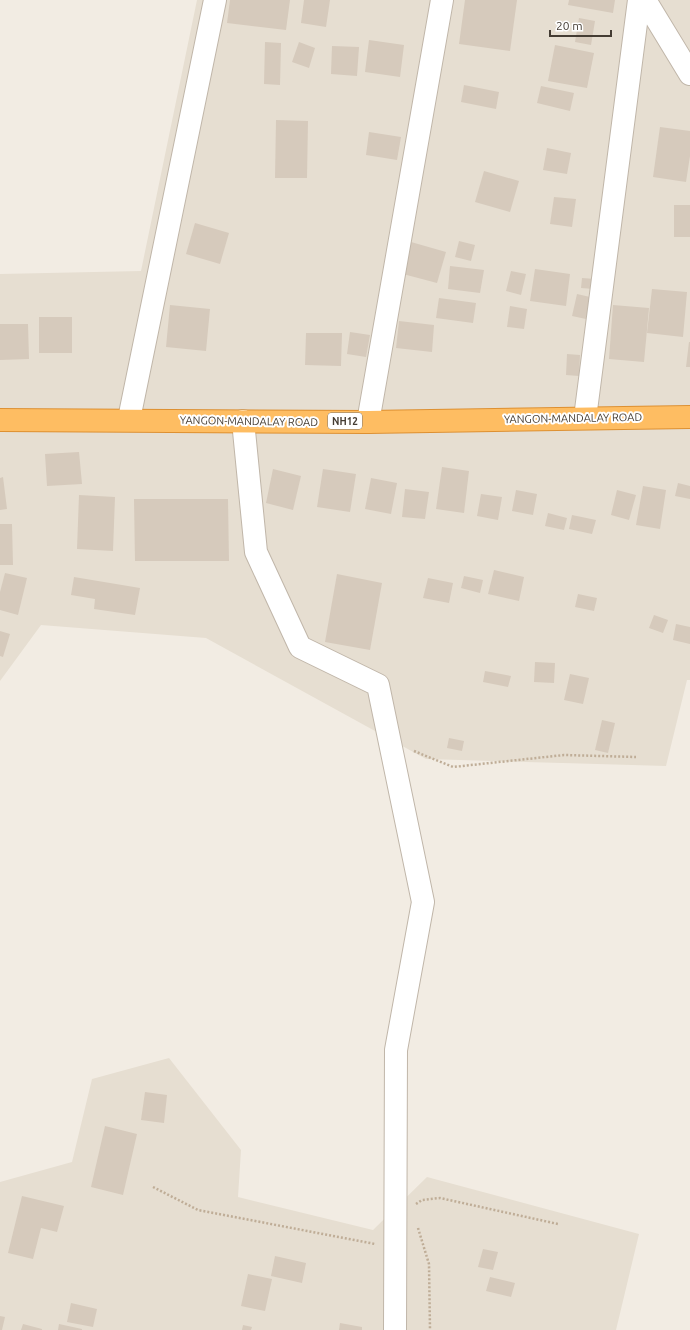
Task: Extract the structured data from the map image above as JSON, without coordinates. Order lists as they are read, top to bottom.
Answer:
{
  "streets": {
    "highway": ["YANGON-MANDALAY ROAD", "NH12"]
  },
  "scale_bar": "20 m"
}
